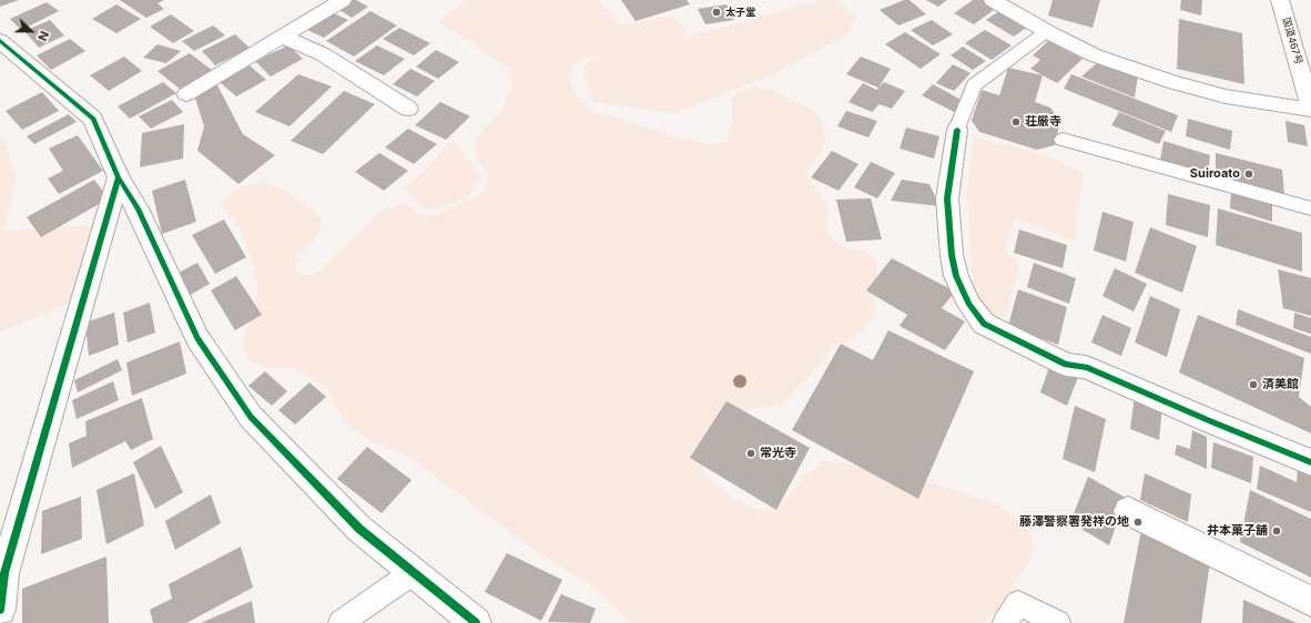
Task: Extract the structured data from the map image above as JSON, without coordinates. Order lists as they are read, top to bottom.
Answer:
{
  "streets": {
    "main road": ["国道467号"]
  },
  "places": [
    "太子堂",
    "荘厳寺",
    "Suiroato",
    "済美館",
    "常光寺",
    "藤澤警察署発祥の地",
    "井本菓子舗"
  ],
  "north": "right"
}
